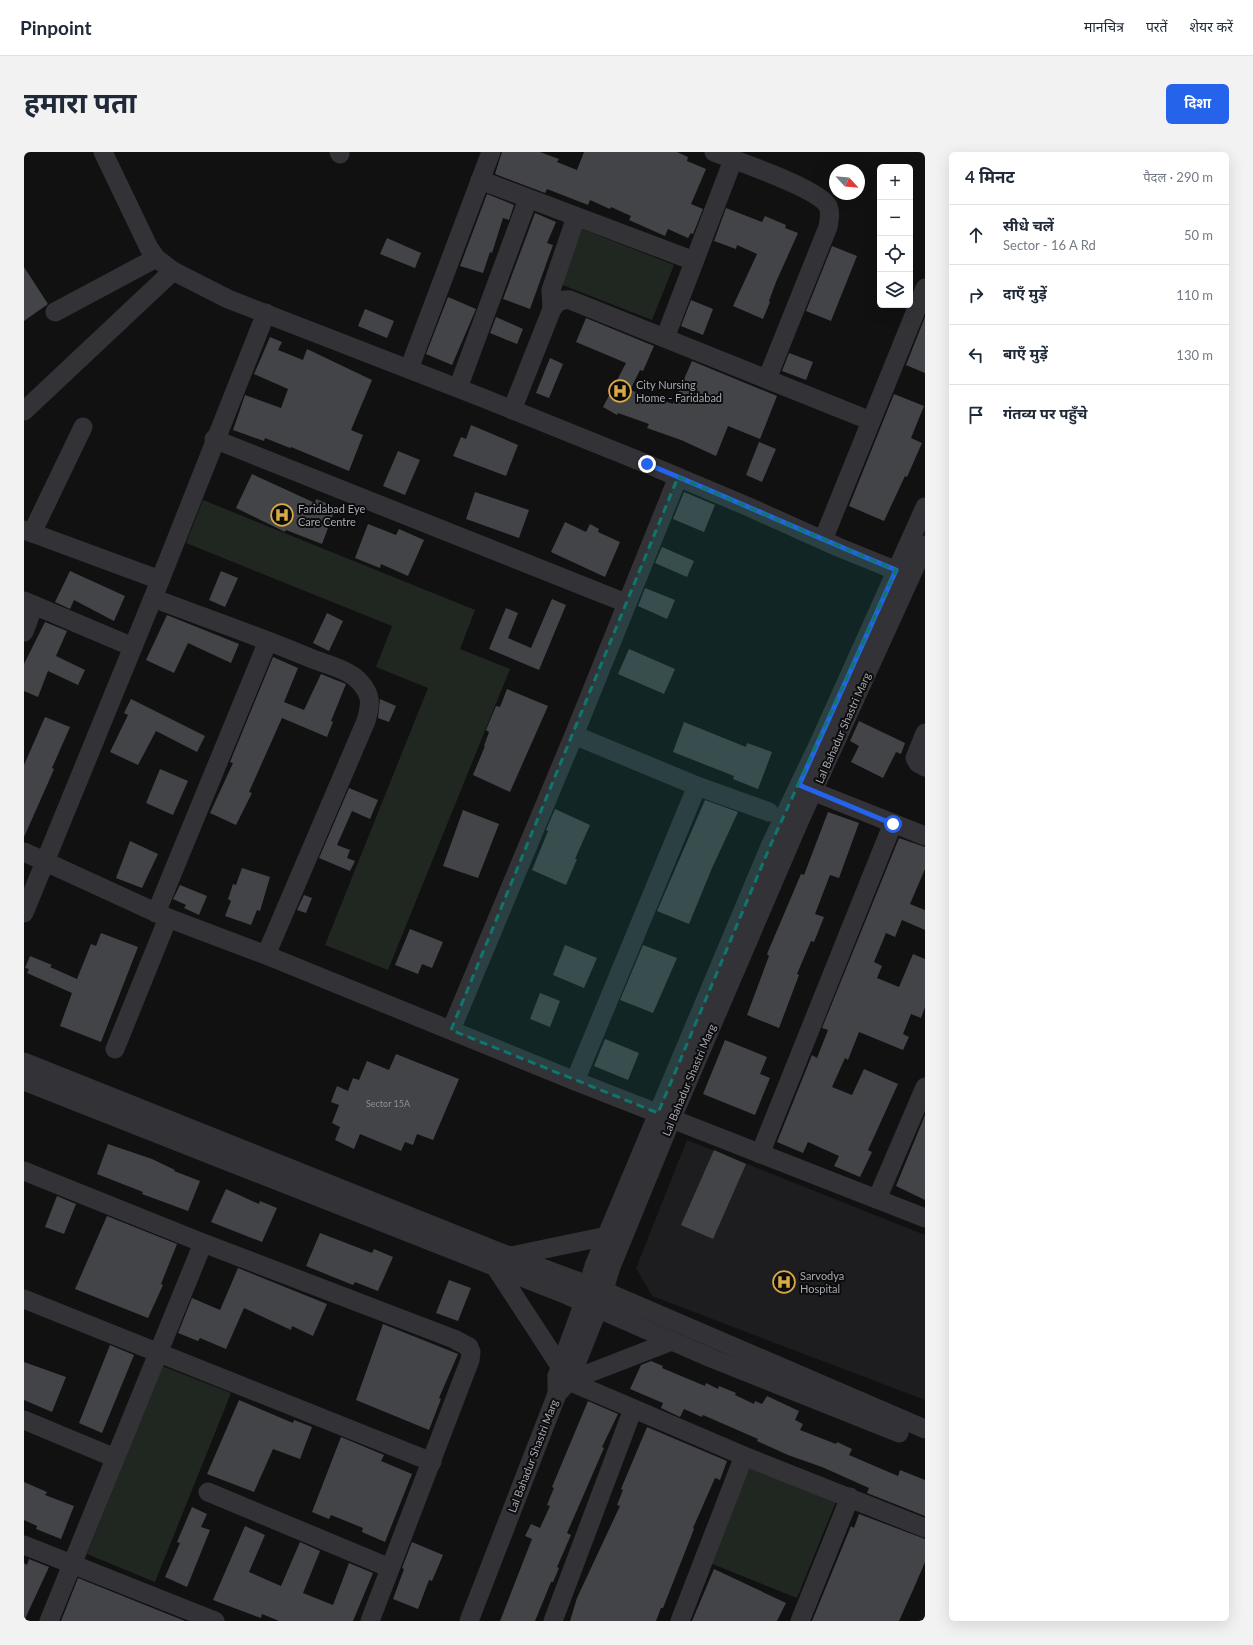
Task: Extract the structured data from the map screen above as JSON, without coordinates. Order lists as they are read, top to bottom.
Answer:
{
  "streets": {
    "street": ["Lal Bahadur Shastri Marg"]
  },
  "places": {
    "hospital": ["City Nursing Home - Faridabad", "Faridabad Eye Care Centre", "Sarvodya Hospital"]
  },
  "house_numbers": ["Sector 15A"],
  "north": "bottom right",
  "page": {
    "header": "Pinpoint",
    "nav": ["मानचित्र", "परतें", "शेयर करें"],
    "buttons": "दिशा",
    "title": "हमारा पता",
    "heading": ["4 मिनट", "पैदल · 290 m"],
    "map_buttons": ["+", "−"],
    "list": [
      ["सीधे चलें", "Sector - 16 A Rd", "50 m"],
      ["दाएँ मुड़ें", "110 m"],
      ["बाएँ मुड़ें", "130 m"],
      "गंतव्य पर पहुँचे"
    ]
  }
}
